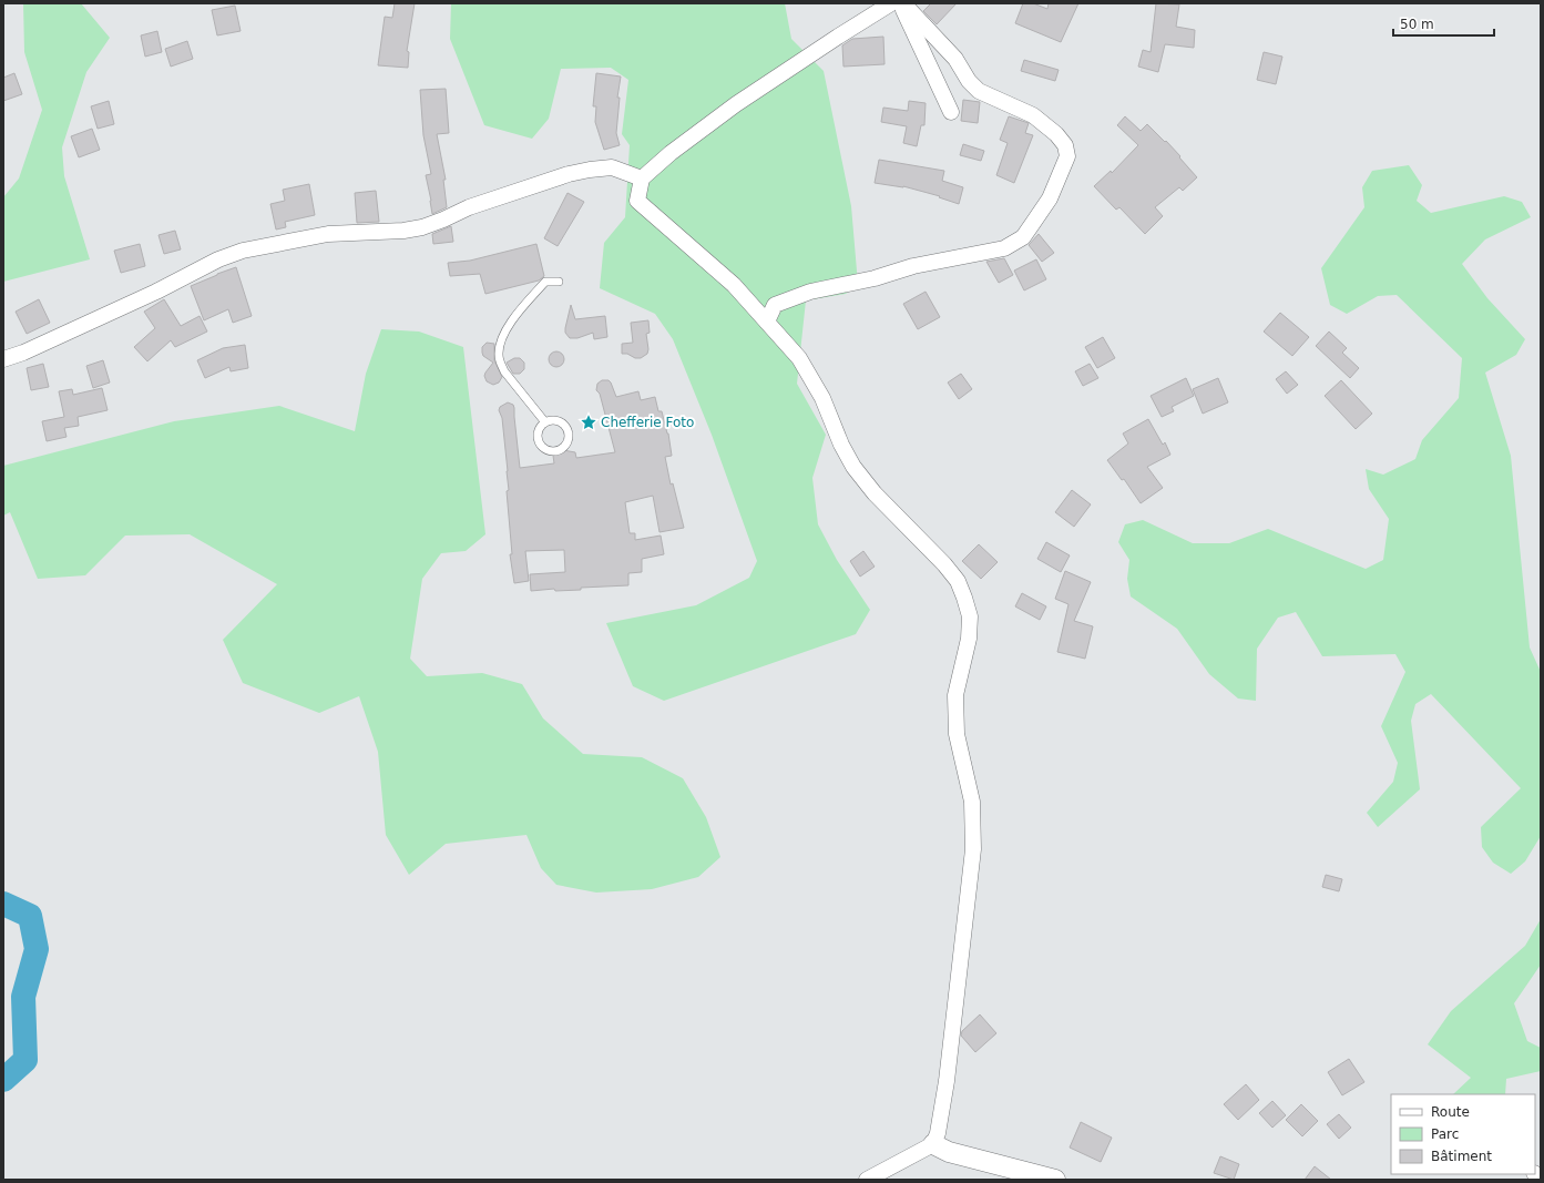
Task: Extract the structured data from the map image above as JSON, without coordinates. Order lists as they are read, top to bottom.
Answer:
{
  "places": {
    "place": ["Chefferie Foto"]
  },
  "legend": ["Route", "Parc", "Bâtiment"],
  "scale_bar": "50 m"
}
